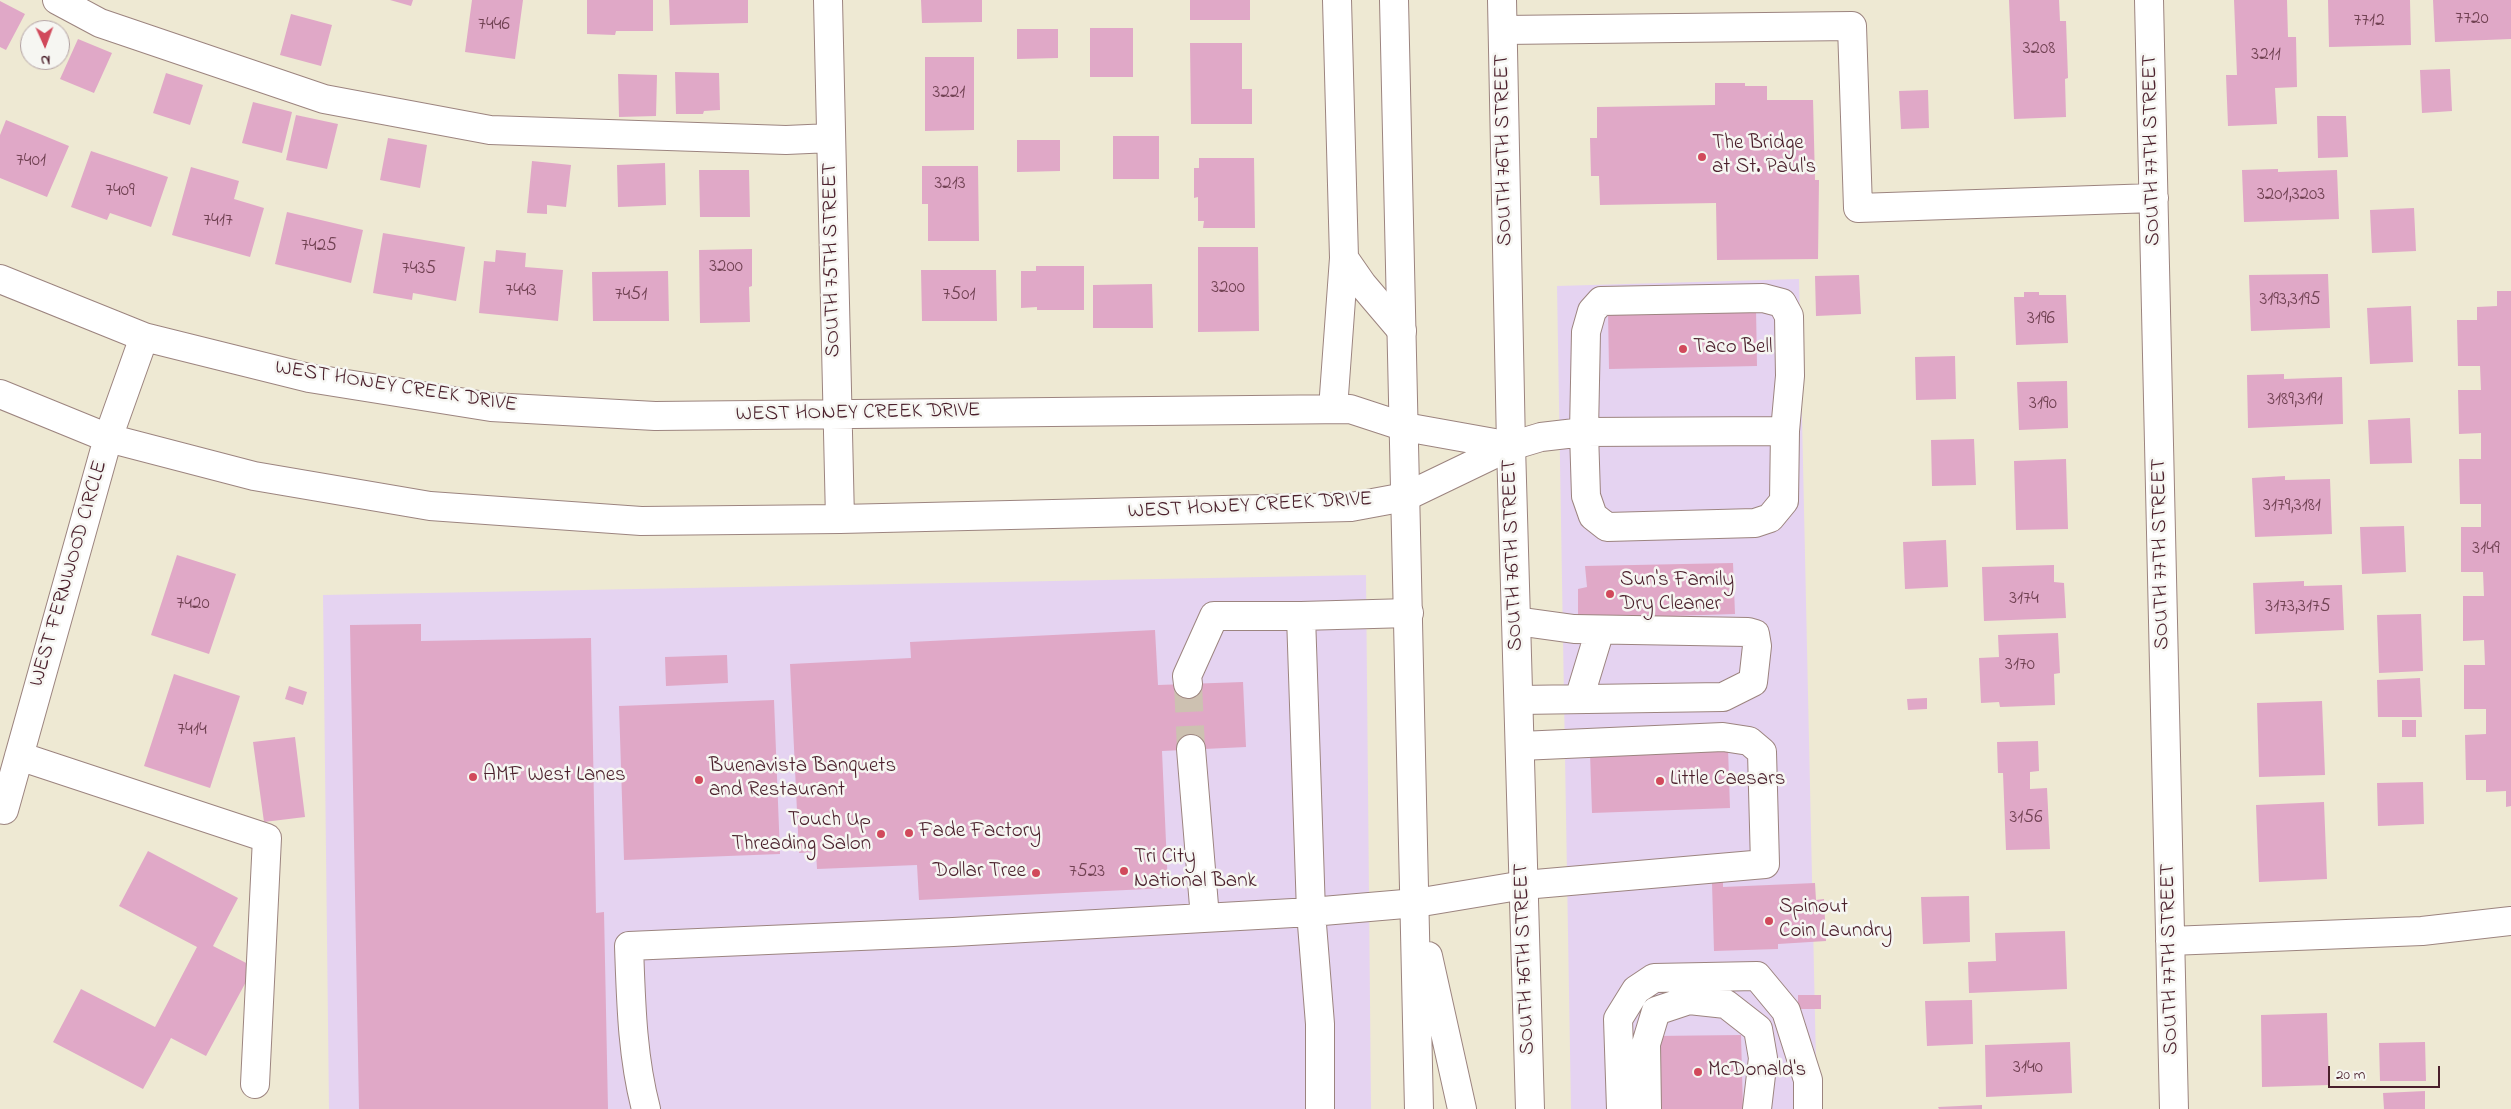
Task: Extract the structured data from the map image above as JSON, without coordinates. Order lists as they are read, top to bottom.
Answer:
{
  "streets": {
    "street": [
      "SOUTH 76TH STREET",
      "SOUTH 77TH STREET",
      "SOUTH 75TH STREET",
      "WEST HONEY CREEK DRIVE",
      "WEST FERNWOOD CIRCLE"
    ]
  },
  "crossings": [
    ["SOUTH 76TH STREET", "WEST HONEY CREEK DRIVE"],
    ["SOUTH 75TH STREET", "WEST HONEY CREEK DRIVE"],
    ["WEST HONEY CREEK DRIVE", "WEST FERNWOOD CIRCLE"]
  ],
  "places": [
    "The Bridge at St. Paul's",
    "Taco Bell",
    "Sun's Family Dry Cleaner",
    "AMF West Lanes",
    "Buenavista Banquets and Restaurant",
    "Little Caesars",
    "Fade Factory",
    "Touch Up Threading Salon",
    "Tri City National Bank",
    "Dollar Tree",
    "Spinout Coin Laundry",
    "McDonald's"
  ],
  "house_numbers": [
    "7720",
    "7712",
    "7446",
    "3208",
    "3211",
    "3221",
    "7401",
    "3213",
    "7409",
    "3201,3203",
    "7417",
    "7425",
    "3200",
    "7435",
    "3200",
    "7443",
    "7451",
    "7501",
    "3193,3195",
    "3196",
    "3189,3191",
    "3190",
    "3179,3181",
    "3149",
    "3174",
    "7420",
    "3173,3175",
    "3170",
    "7414",
    "3156",
    "7523",
    "3140"
  ],
  "scale_bar": "20 m",
  "north": "bottom"
}
